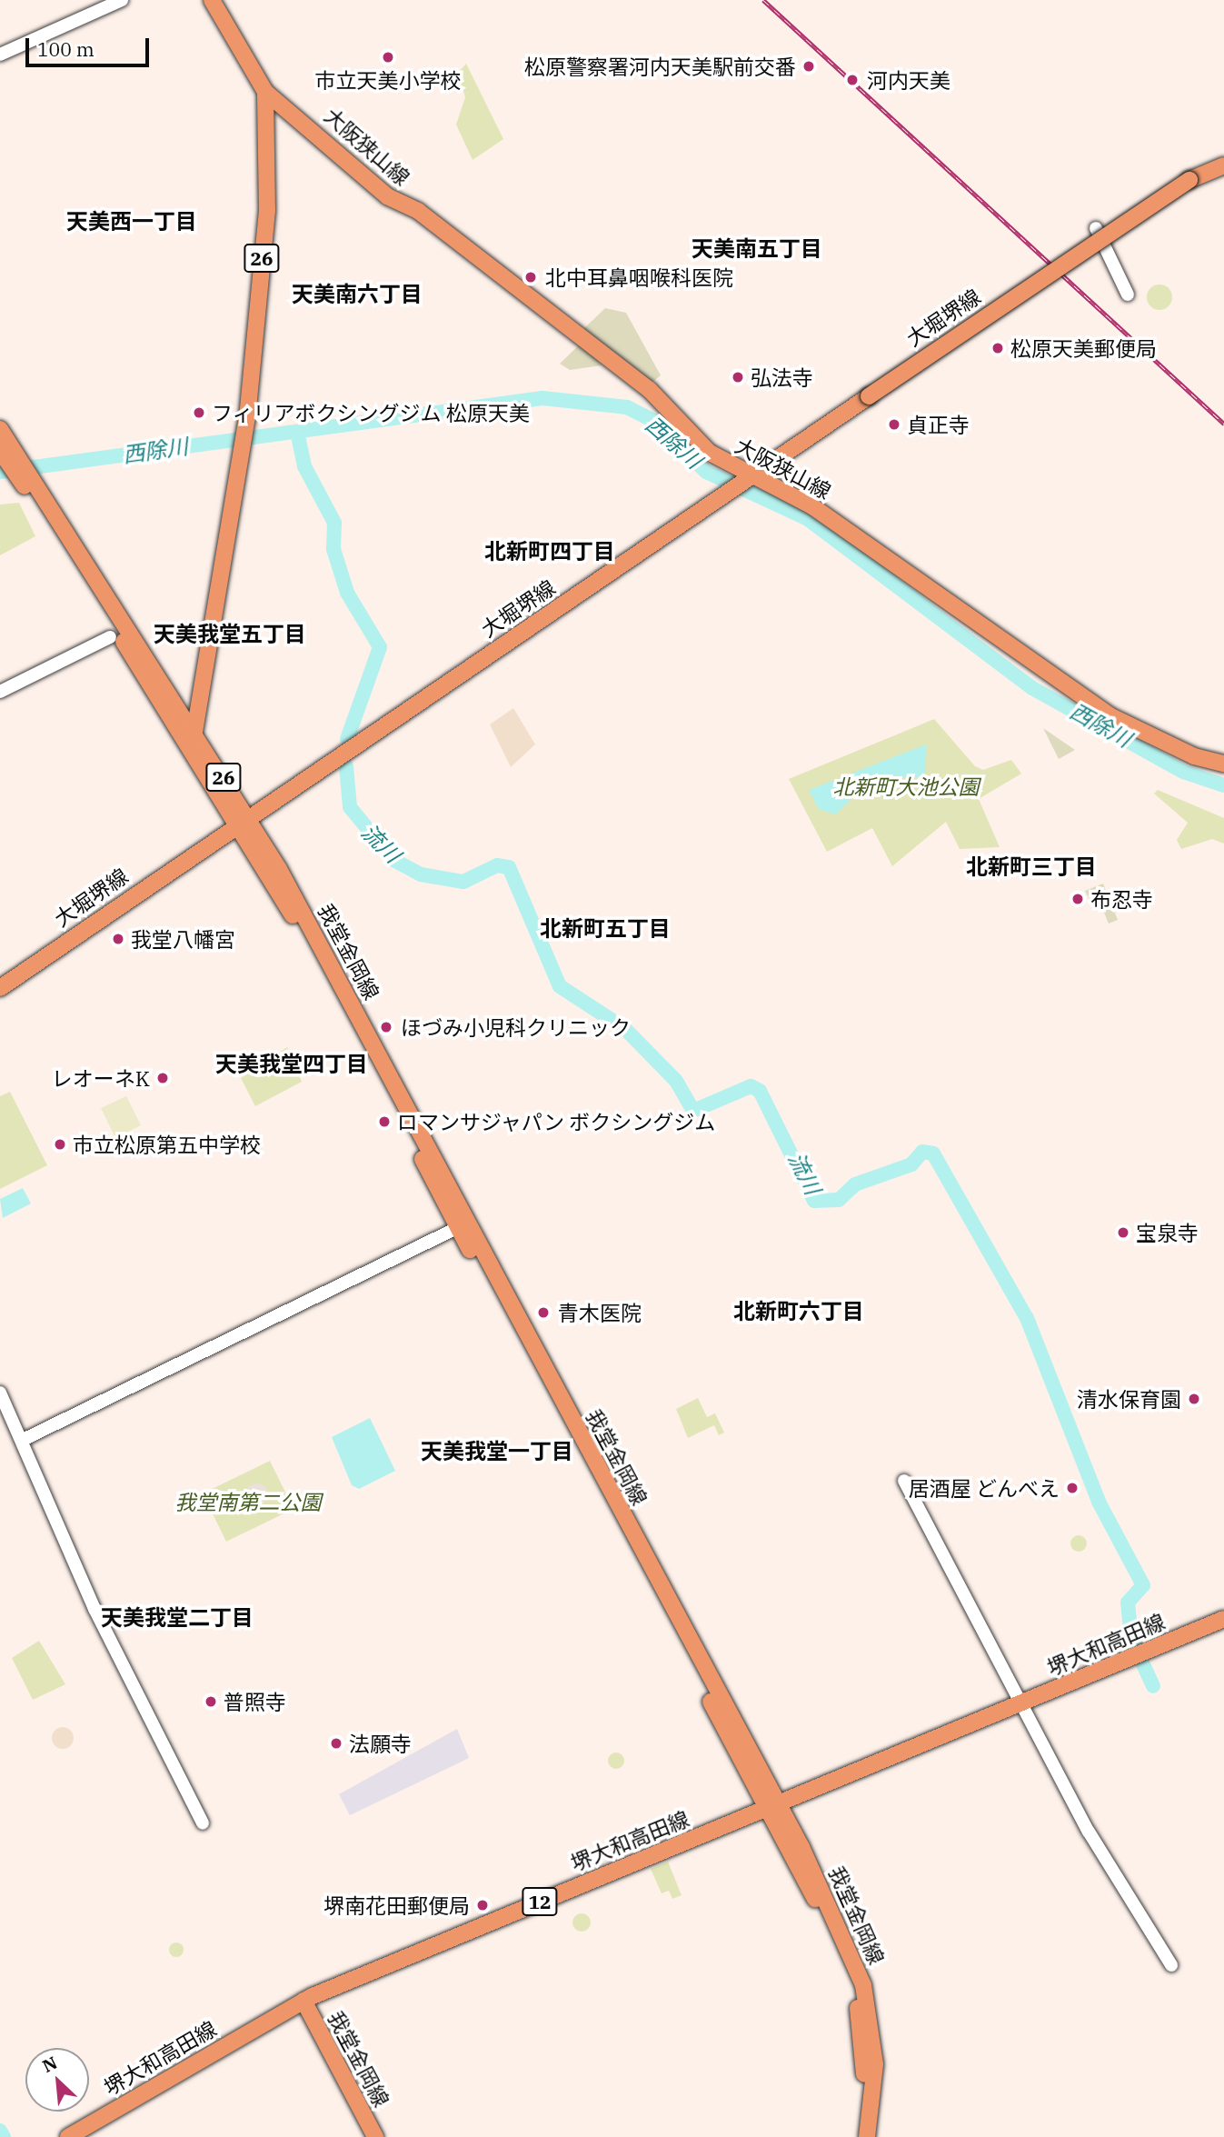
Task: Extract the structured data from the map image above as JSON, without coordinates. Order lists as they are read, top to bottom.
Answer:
{
  "streets": {
    "main road": [
      "大阪狭山線",
      "26",
      "大堀堺線",
      "我堂金岡線",
      "堺大和高田線",
      "12"
    ]
  },
  "crossings": [
    ["大阪狭山線", "26"],
    ["大阪狭山線", "大堀堺線"],
    ["26", "大堀堺線"],
    ["26", "我堂金岡線"],
    ["大堀堺線", "我堂金岡線"],
    ["我堂金岡線", "堺大和高田線"]
  ],
  "districts": [
    "天美西一丁目",
    "天美南五丁目",
    "天美南六丁目",
    "北新町四丁目",
    "天美我堂五丁目",
    "北新町三丁目",
    "北新町五丁目",
    "天美我堂四丁目",
    "北新町六丁目",
    "天美我堂一丁目",
    "天美我堂二丁目"
  ],
  "water": ["西除川", "流川"],
  "parks": ["北新町大池公園", "我堂南第二公園"],
  "places": [
    "市立天美小学校",
    "松原警察署河内天美駅前交番",
    "河内天美",
    "北中耳鼻咽喉科医院",
    "松原天美郵便局",
    "弘法寺",
    "フィリアボクシングジム 松原天美",
    "貞正寺",
    "布忍寺",
    "我堂八幡宮",
    "ほづみ小児科クリニック",
    "レオーネK",
    "ロマンサジャパン ボクシングジム",
    "市立松原第五中学校",
    "宝泉寺",
    "青木医院",
    "清水保育園",
    "居酒屋 どんべえ",
    "普照寺",
    "法願寺",
    "堺南花田郵便局"
  ],
  "scale_bar": "100 m",
  "north": "top left"
}
